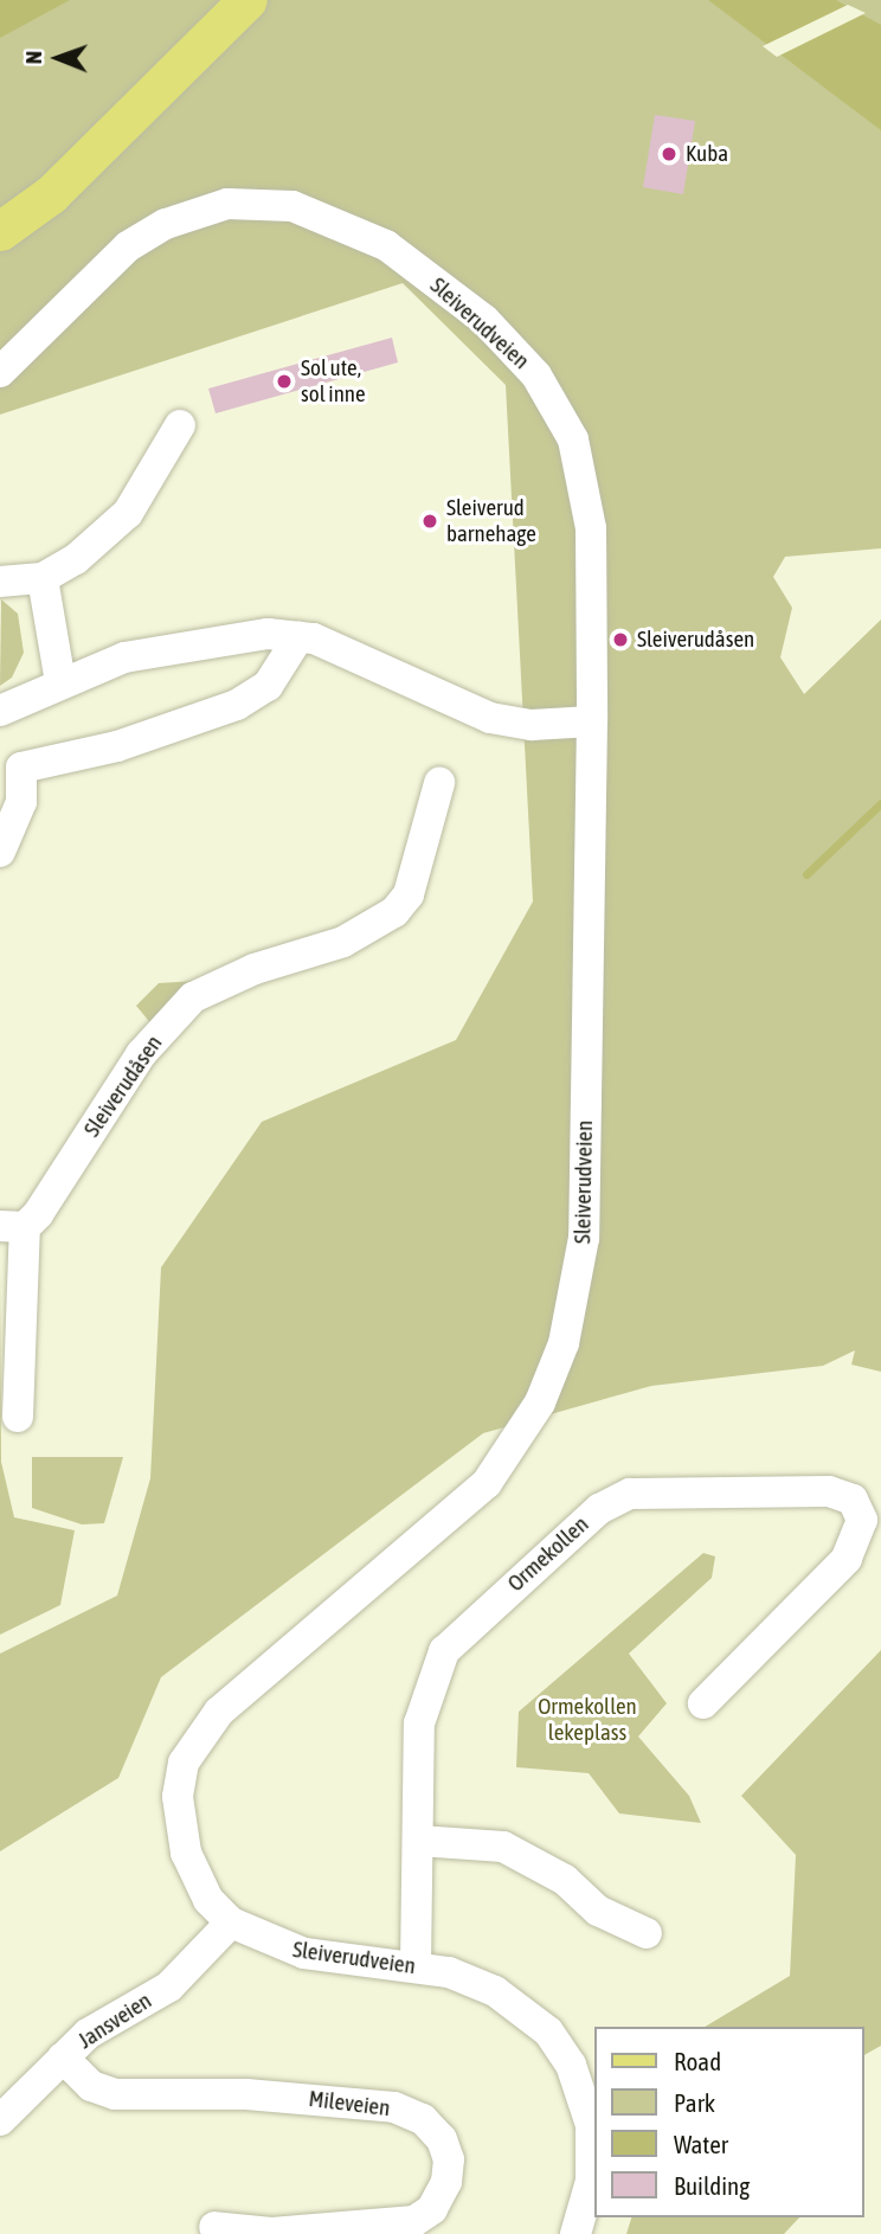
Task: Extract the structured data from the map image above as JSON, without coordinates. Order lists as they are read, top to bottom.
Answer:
{
  "streets": {
    "street": [
      "Sleiverudveien",
      "Sleiverudåsen",
      "Ormekollen",
      "Jansveien",
      "Mileveien"
    ]
  },
  "crossings": [
    ["Sleiverudveien", "Ormekollen"],
    ["Sleiverudveien", "Jansveien"],
    ["Jansveien", "Mileveien"]
  ],
  "parks": ["Ormekollen lekeplass"],
  "places": [
    "Kuba",
    "Sol ute, sol inne",
    "Sleiverud barnehage",
    "Sleiverudåsen"
  ],
  "legend": [
    "Road",
    "Park",
    "Water",
    "Building"
  ],
  "north": "left"
}
